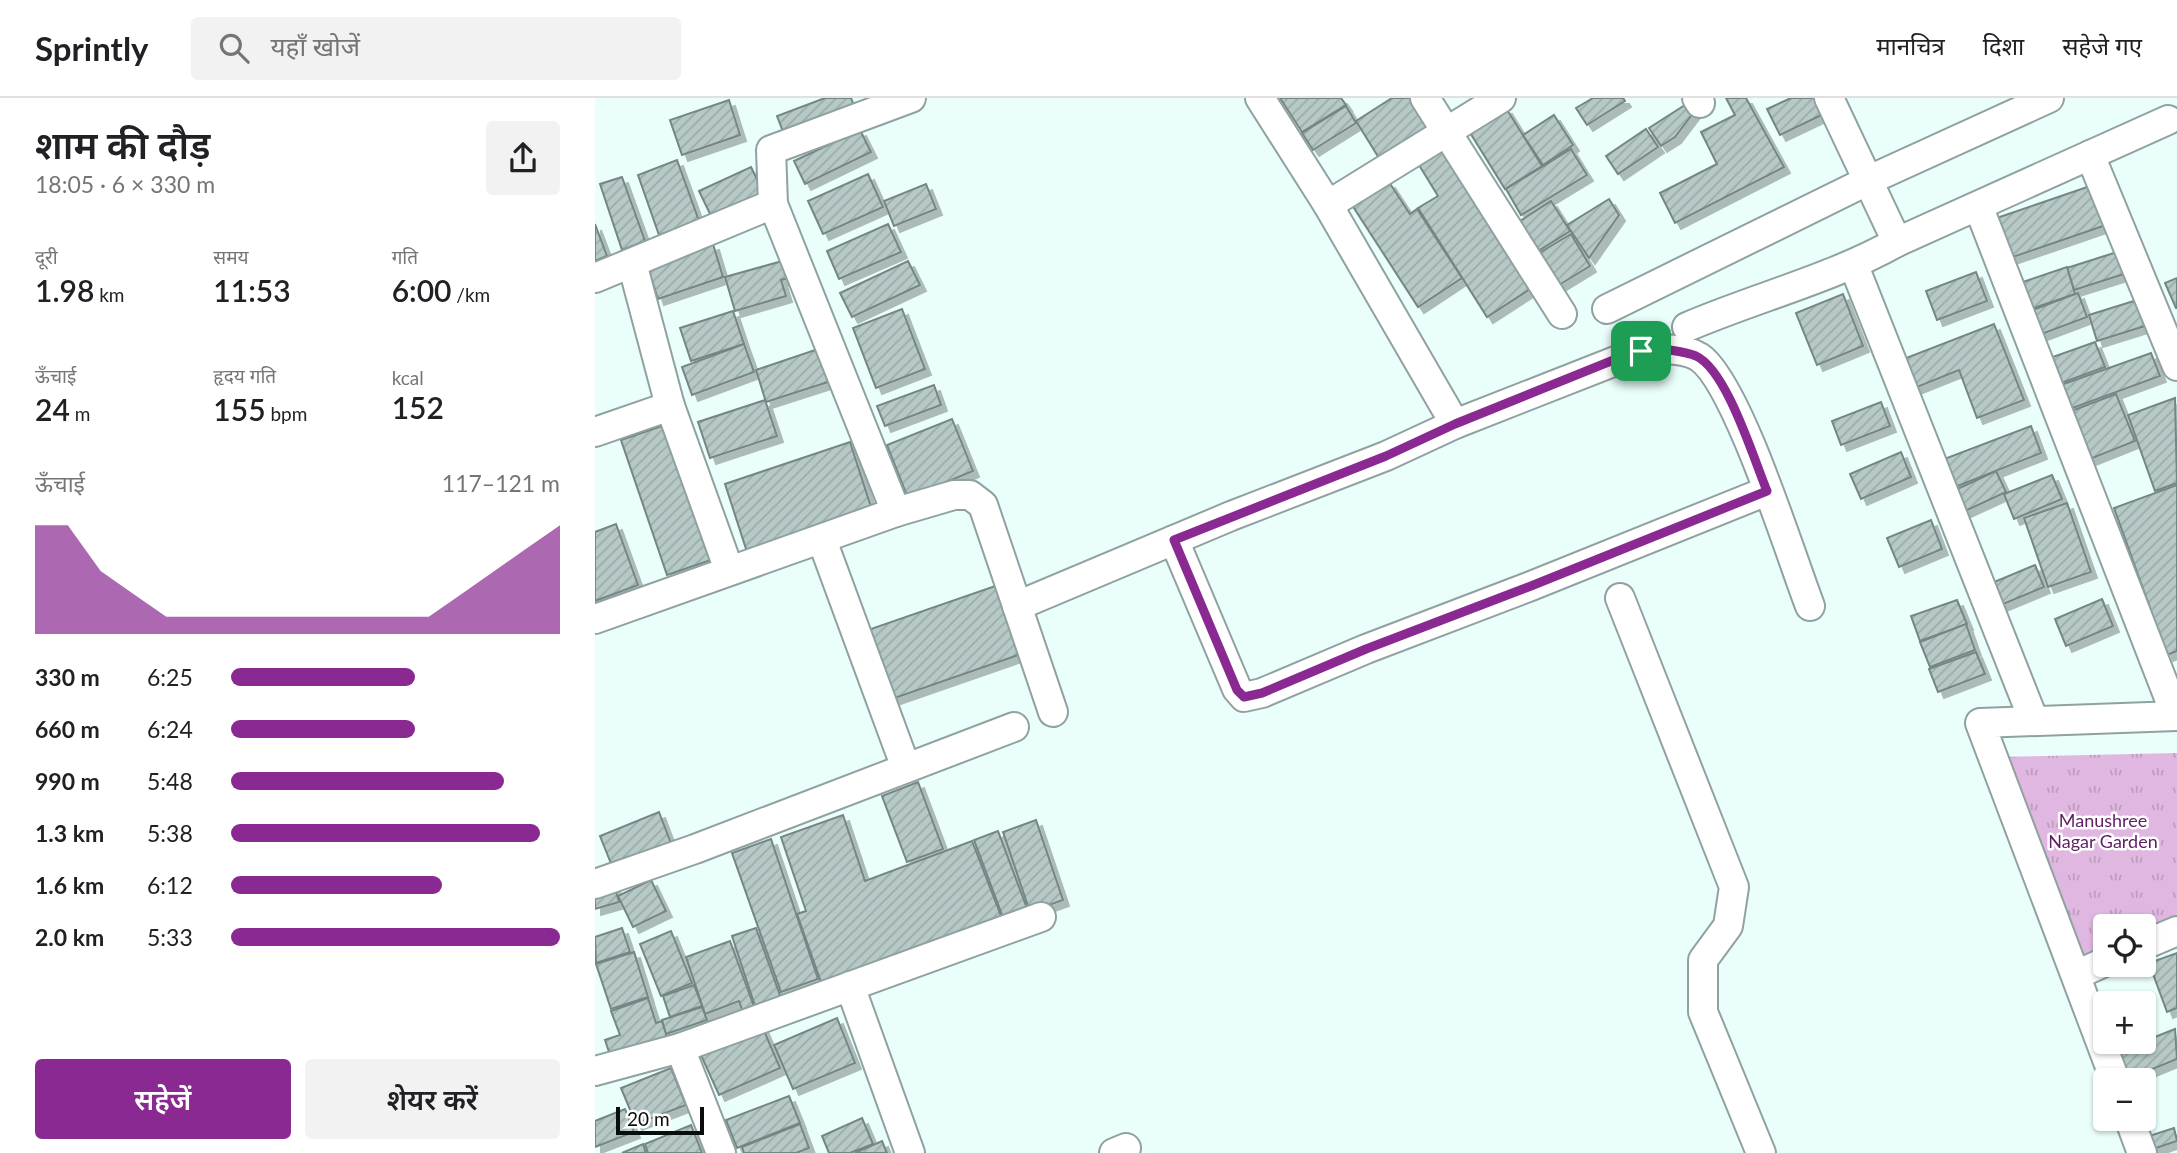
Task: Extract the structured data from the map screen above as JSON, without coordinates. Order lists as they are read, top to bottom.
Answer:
{
  "parks": ["Manushree Nagar Garden"],
  "scale_bar": "20 m",
  "page": {
    "header": "Sprintly",
    "search": "यहाँ खोजें",
    "nav": ["मानचित्र", "दिशा", "सहेजे गए"],
    "heading": ["शाम की दौड़", "18:05 · 6 × 330 m"],
    "stats": [
      ["दूरी", "1.98 km"],
      ["समय", "11:53"],
      ["गति", "6:00 /km"],
      ["ऊँचाई", "24 m"],
      ["हृदय गति", "155 bpm"],
      ["kcal", "152"]
    ],
    "chart": ["ऊँचाई", "117–121 m"],
    "list": [
      {
        "name": "330 m",
        "note": "6:25"
      },
      {
        "name": "660 m",
        "note": "6:24"
      },
      {
        "name": "990 m",
        "note": "5:48"
      },
      {
        "name": "1.3 km",
        "note": "5:38"
      },
      {
        "name": "1.6 km",
        "note": "6:12"
      },
      {
        "name": "2.0 km",
        "note": "5:33"
      }
    ],
    "map_buttons": ["+", "−"],
    "buttons": ["सहेजें", "शेयर करें"],
    "scale": "20 m"
  }
}
